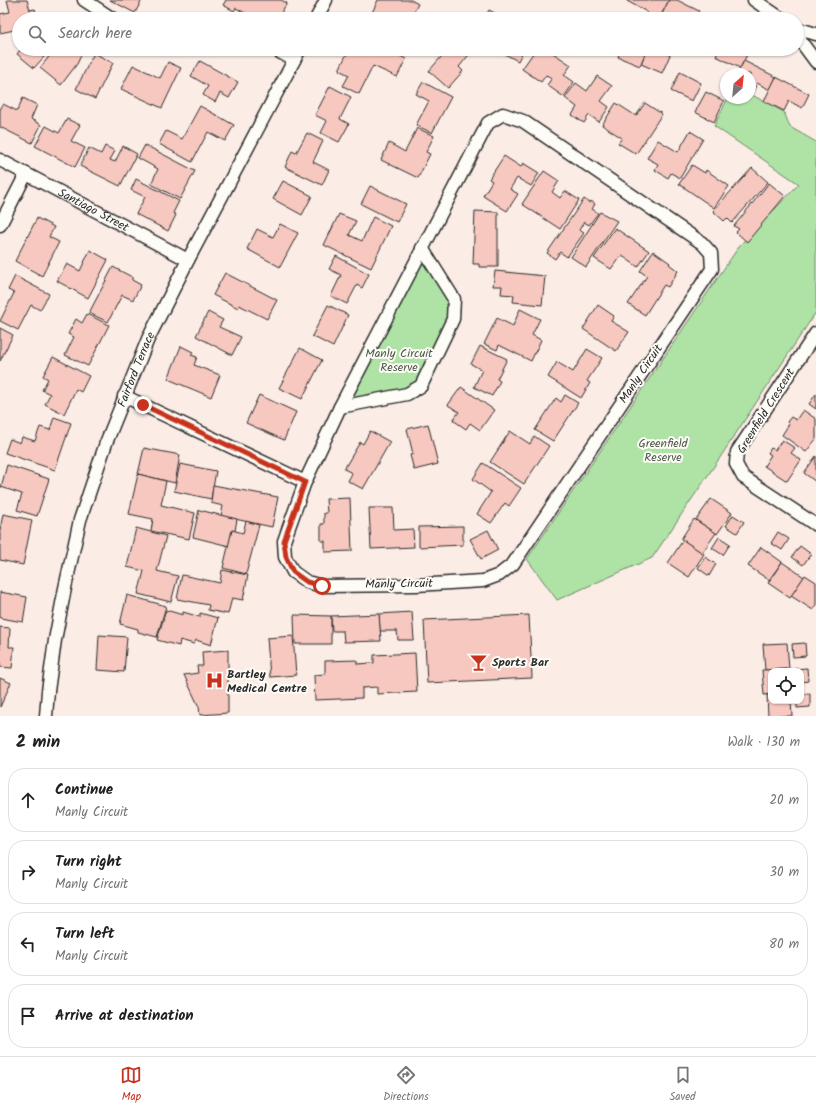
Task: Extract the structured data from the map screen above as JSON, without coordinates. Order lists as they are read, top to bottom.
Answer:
{
  "streets": {
    "street": [
      "Santiago Street",
      "Fairford Terrace",
      "Manly Circuit",
      "Greenfield Crescent"
    ]
  },
  "crossings": [
    ["Santiago Street", "Fairford Terrace"]
  ],
  "parks": ["Manly Circuit Reserve", "Greenfield Reserve"],
  "places": {
    "bar": ["Sports Bar"],
    "hospital": ["Bartley Medical Centre"]
  },
  "north": "top right",
  "page": {
    "search": "Search here",
    "heading": ["2 min", "Walk · 130 m"],
    "list": [
      ["Continue", "Manly Circuit", "20 m"],
      ["Turn right", "Manly Circuit", "30 m"],
      ["Turn left", "Manly Circuit", "80 m"],
      "Arrive at destination"
    ],
    "nav": ["Map", "Directions", "Saved"]
  }
}
